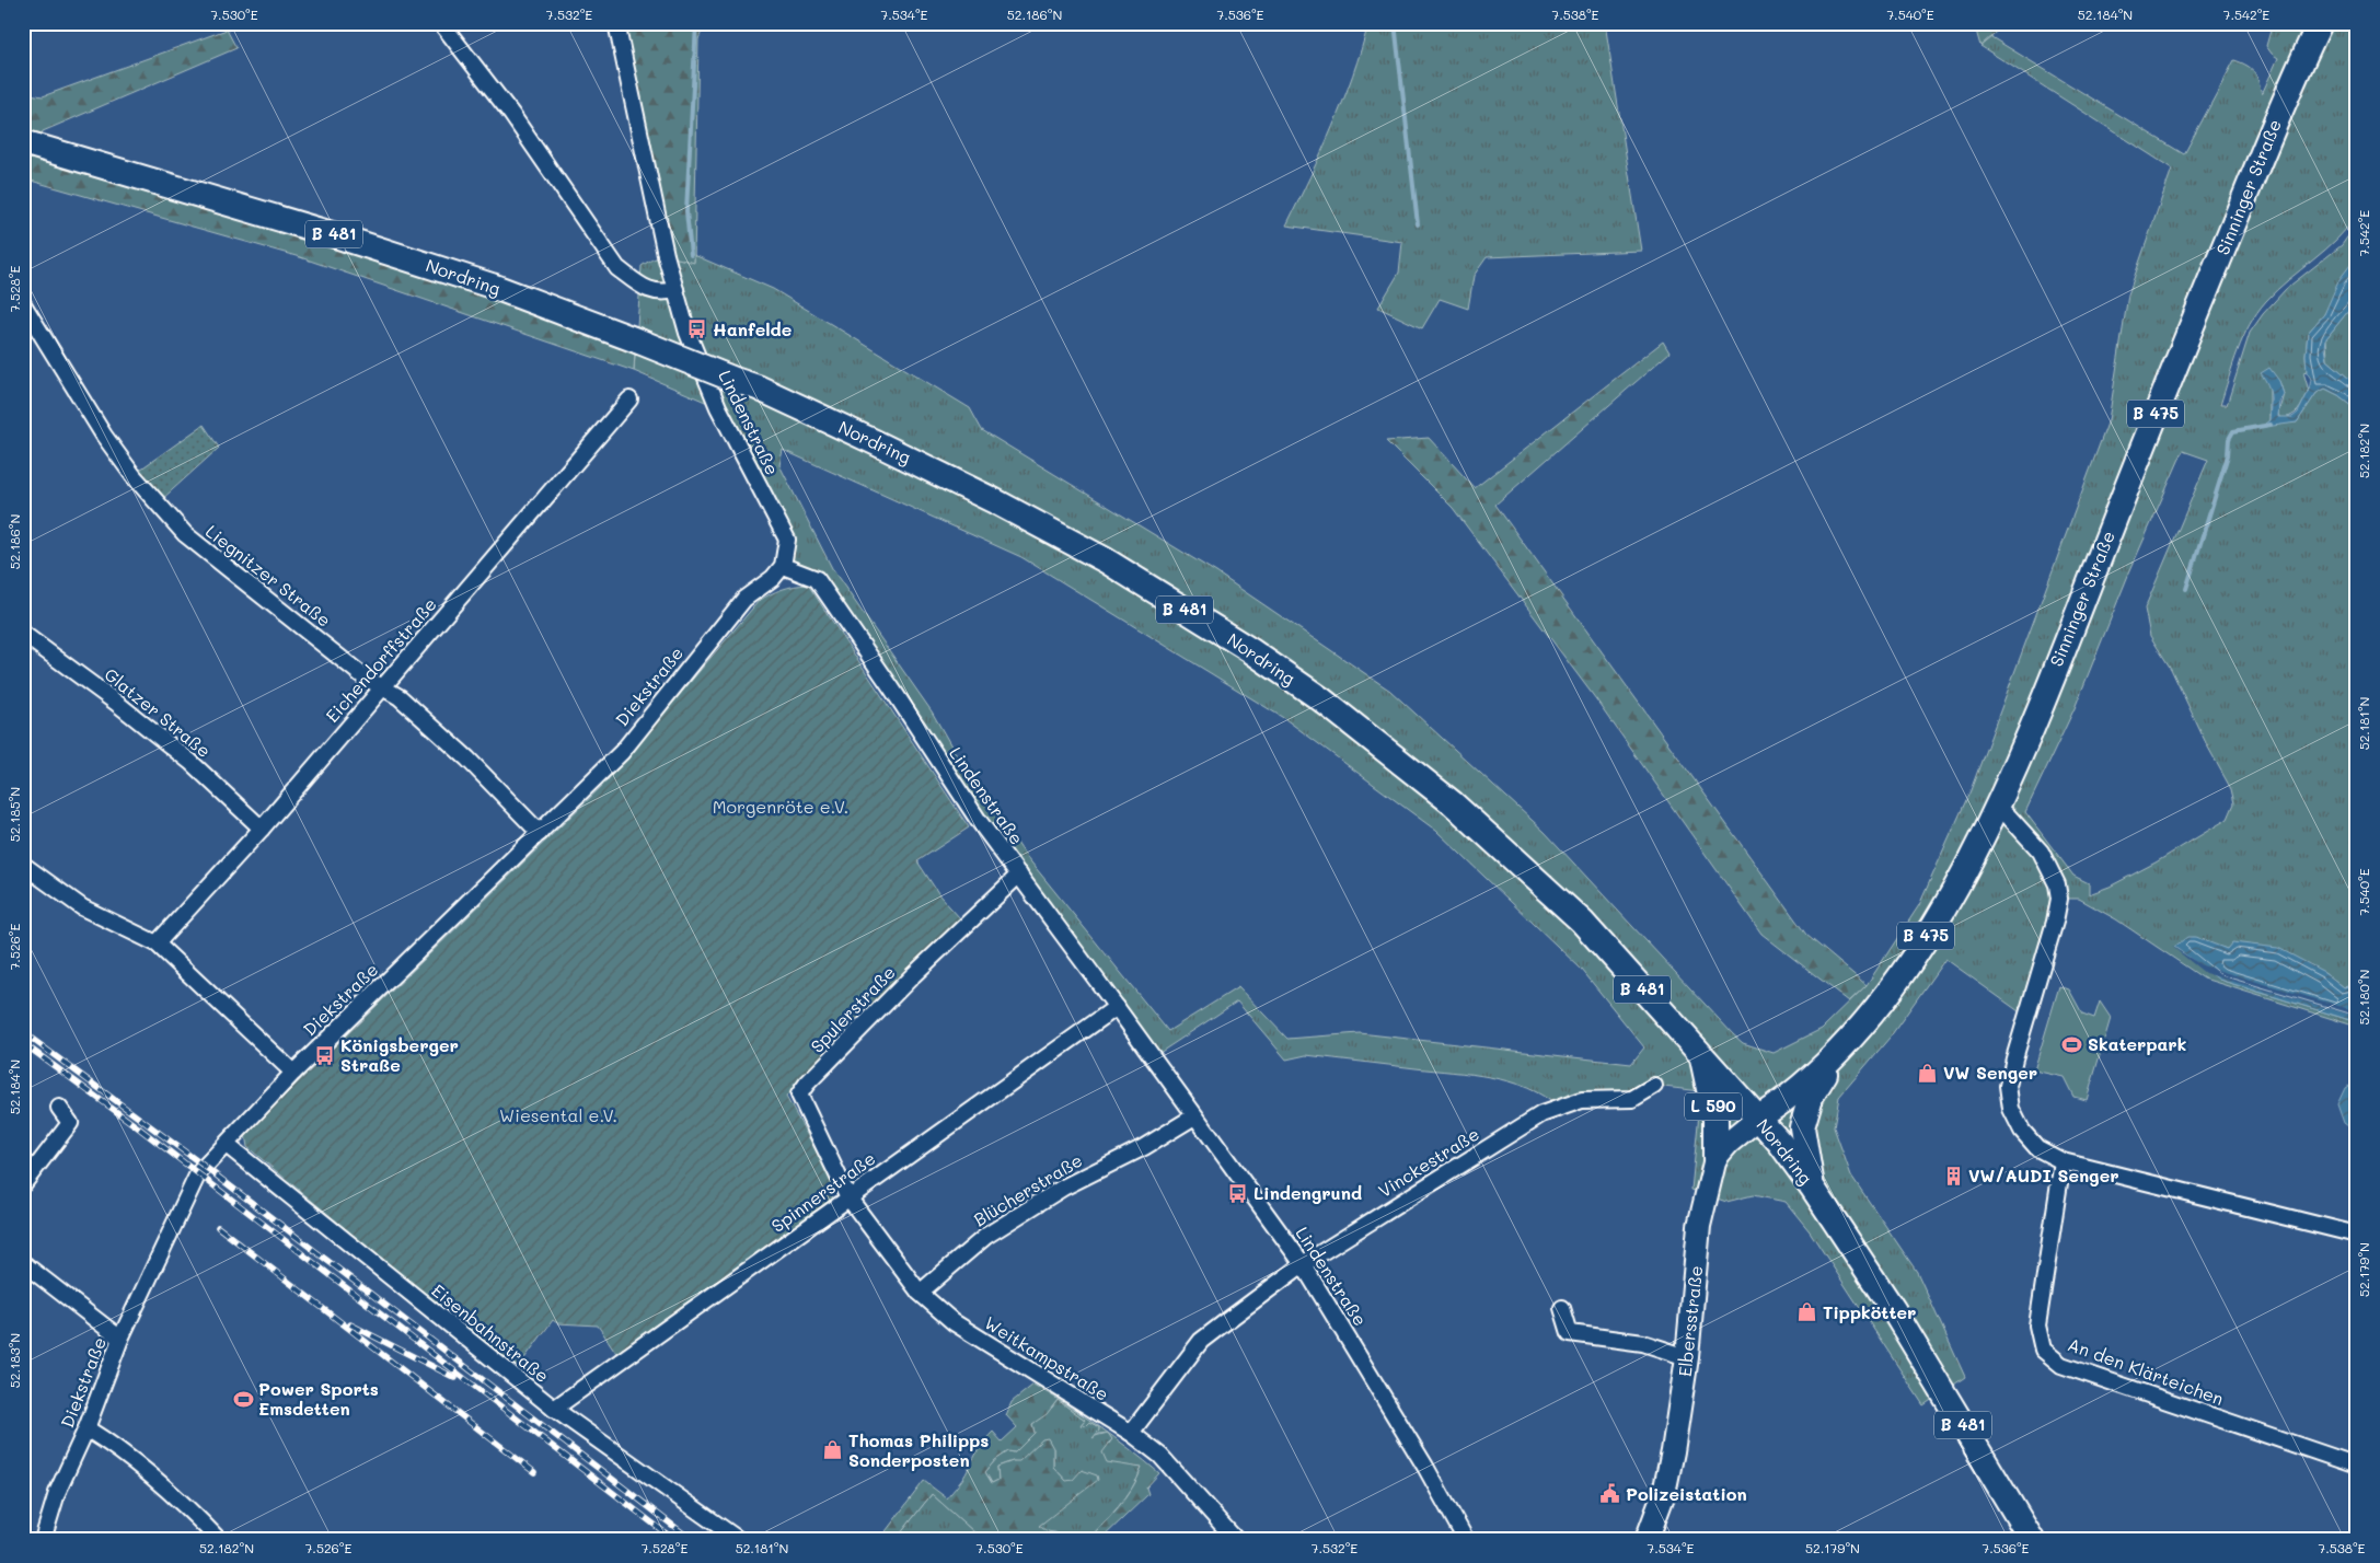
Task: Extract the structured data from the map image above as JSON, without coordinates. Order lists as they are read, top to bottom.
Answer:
{
  "streets": {
    "main road": [
      "Sinninger Straße",
      "B 481",
      "Nordring",
      "B 475",
      "L 590",
      "Elbersstraße"
    ],
    "street": [
      "Lindenstraße",
      "Liegnitzer Straße",
      "Eichendorffstraße",
      "Diekstraße",
      "Glatzer Straße",
      "Spulerstraße",
      "Vinckestraße",
      "Blücherstraße",
      "Spinnerstraße",
      "Eisenbahnstraße",
      "Weitkampstraße",
      "An den Klärteichen"
    ]
  },
  "crossings": [
    ["Sinninger Straße", "Nordring"],
    ["Sinninger Straße", "B 475"],
    ["Sinninger Straße", "Elbersstraße"],
    ["Nordring", "B 475"],
    ["Nordring", "L 590"],
    ["Nordring", "Elbersstraße"],
    ["Lindenstraße", "Diekstraße"],
    ["Lindenstraße", "Spulerstraße"],
    ["Lindenstraße", "Vinckestraße"],
    ["Lindenstraße", "Blücherstraße"],
    ["Lindenstraße", "Spinnerstraße"],
    ["Liegnitzer Straße", "Eichendorffstraße"],
    ["Liegnitzer Straße", "Diekstraße"],
    ["Eichendorffstraße", "Glatzer Straße"],
    ["Diekstraße", "Eisenbahnstraße"],
    ["Spulerstraße", "Spinnerstraße"],
    ["Spulerstraße", "Weitkampstraße"],
    ["L 590", "Elbersstraße"],
    ["Vinckestraße", "Weitkampstraße"],
    ["Blücherstraße", "Weitkampstraße"],
    ["Spinnerstraße", "Eisenbahnstraße"],
    ["Spinnerstraße", "Weitkampstraße"]
  ],
  "parks": ["Morgenröte e.V.", "Wiesental e.V."],
  "places": {
    "bus stop": ["Hanfelde", "Königsberger Straße", "Lindengrund"],
    "sports": ["Skaterpark", "Power Sports Emsdetten"],
    "shop": ["VW Senger", "Tippkötter", "Thomas Philipps Sonderposten"],
    "building": ["VW/AUDI Senger"],
    "public building": ["Polizeistation"]
  },
  "coordinates": [
    "7.530°E",
    "7.532°E",
    "7.534°E",
    "52.186°N",
    "7.536°E",
    "7.538°E",
    "7.540°E",
    "52.184°N",
    "7.542°E",
    "7.528°E",
    "52.182°N",
    "52.181°N",
    "52.185°N",
    "7.526°E",
    "52.180°N",
    "52.179°N",
    "52.183°N"
  ]
}
